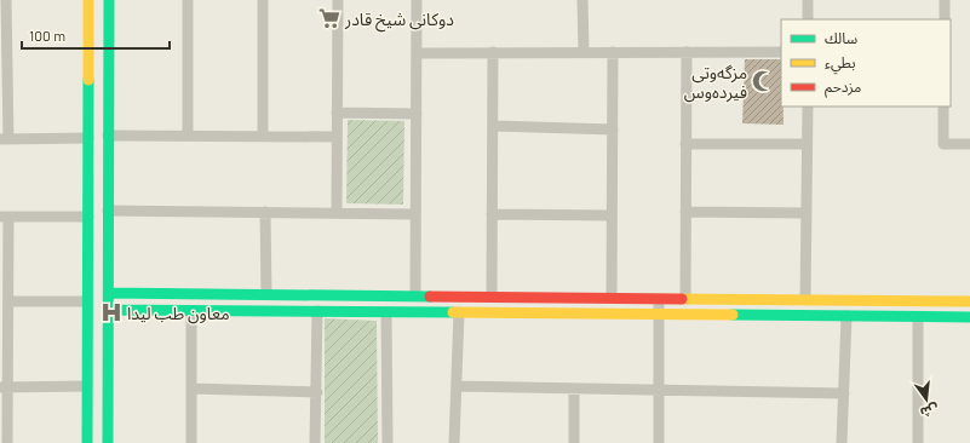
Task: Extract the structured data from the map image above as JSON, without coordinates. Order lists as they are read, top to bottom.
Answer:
{
  "places": {
    "supermarket": ["دوکانی شیخ قادر"],
    "mosque": ["مزگە‌وتی فیردە‌وس"],
    "hospital": ["معاون طب لیدا"]
  },
  "legend": ["سالك", "بطيء", "مزدحم"],
  "scale_bar": "100 m",
  "north": "bottom"
}
